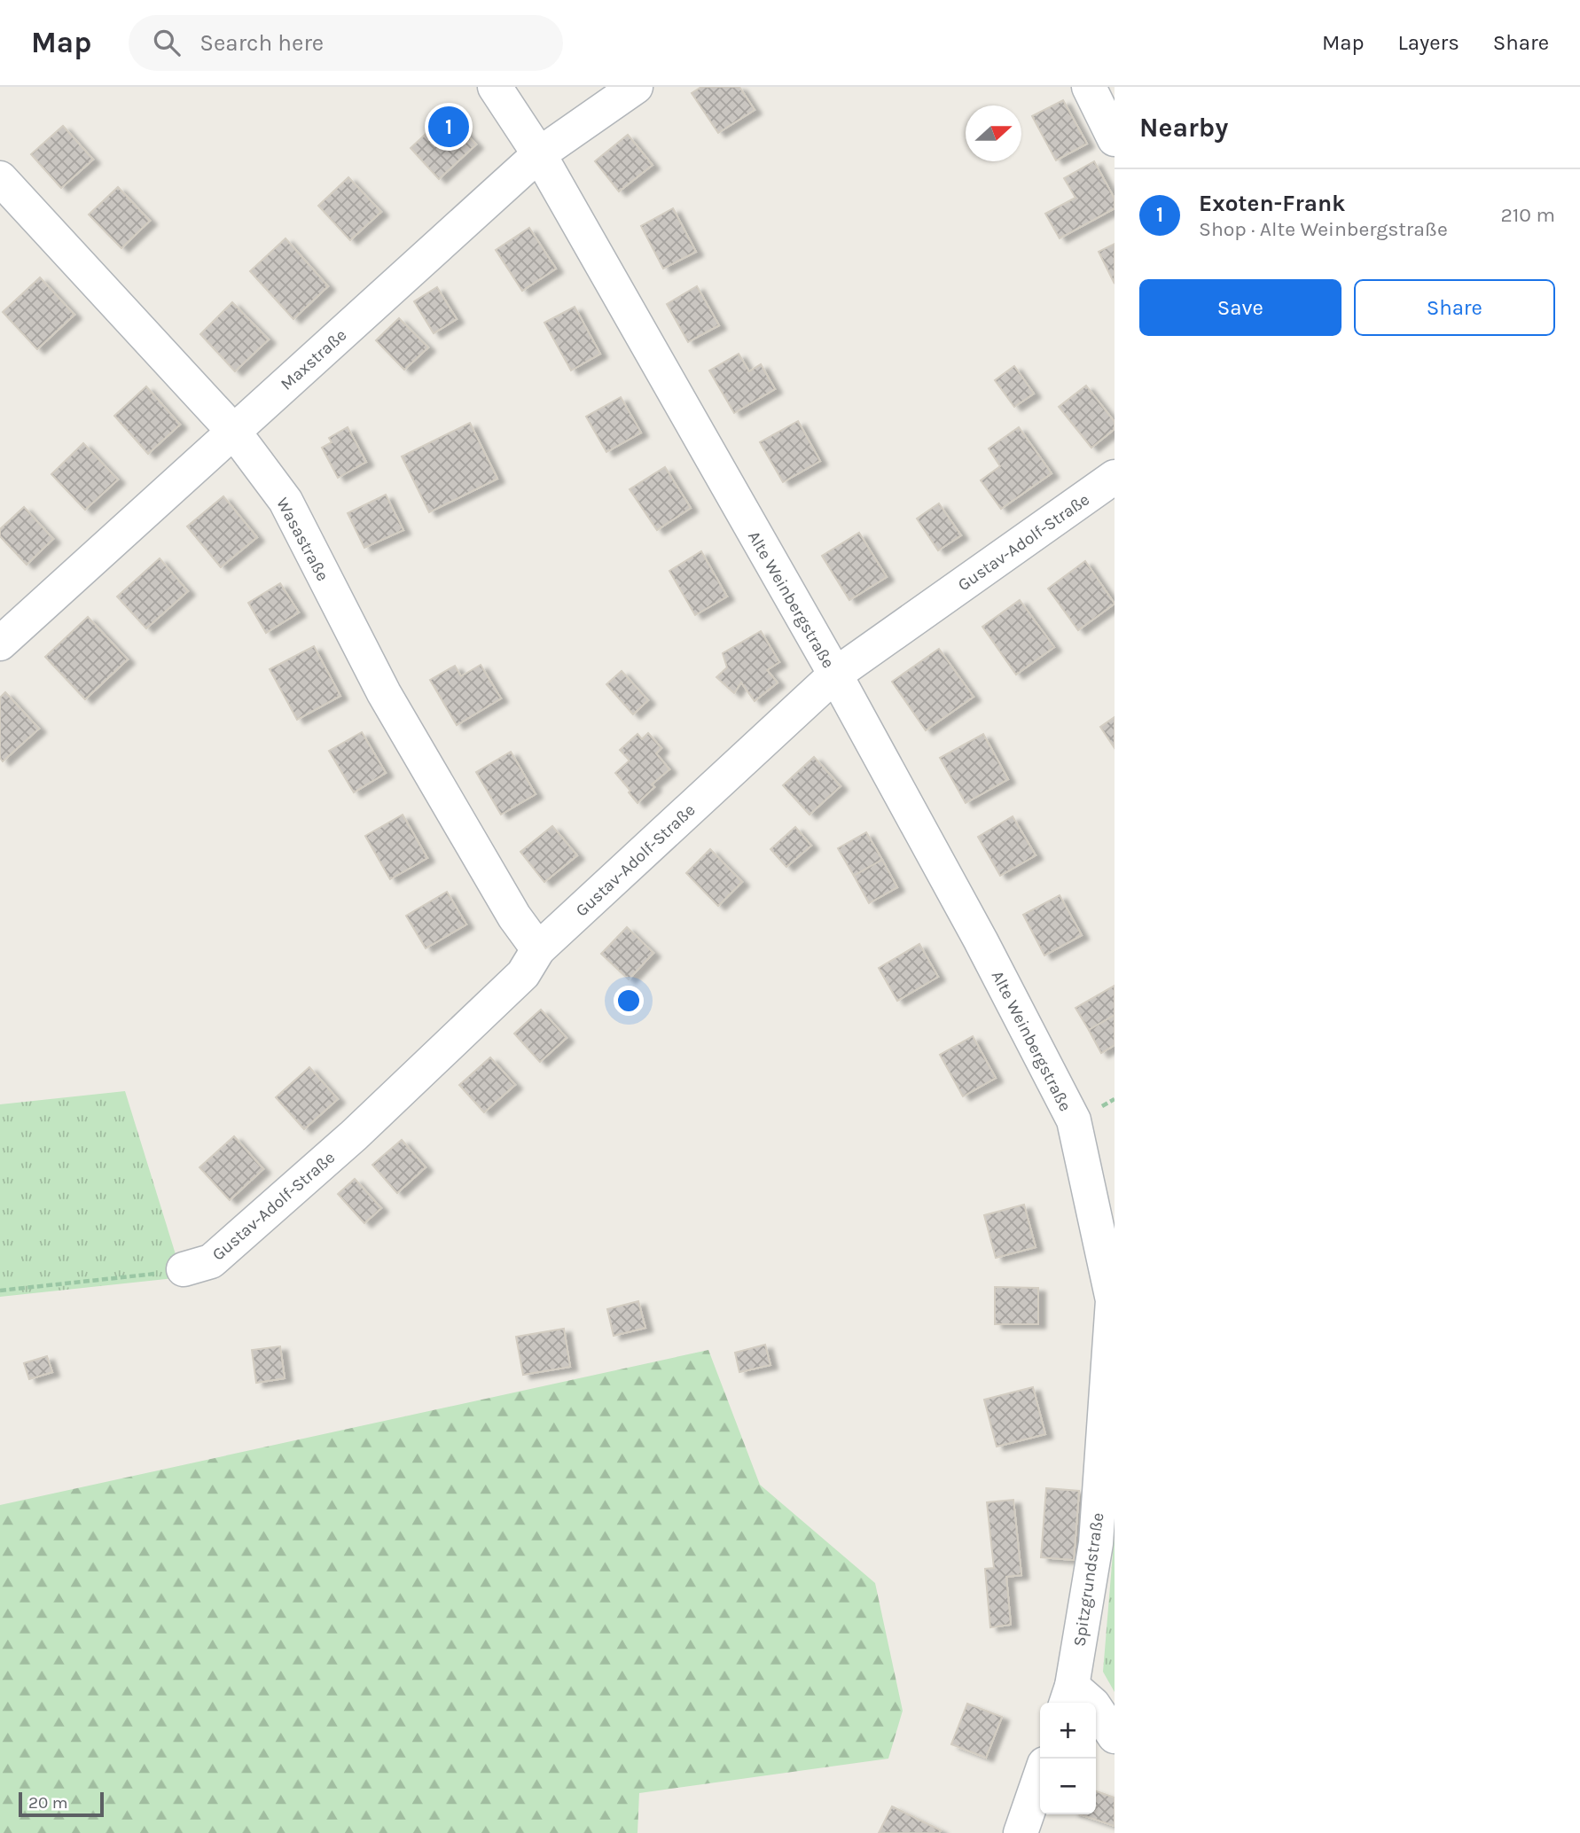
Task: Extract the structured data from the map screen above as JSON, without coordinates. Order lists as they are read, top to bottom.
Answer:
{
  "streets": {
    "street": [
      "Maxstraße",
      "Wasastraße",
      "Gustav-Adolf-Straße",
      "Alte Weinbergstraße",
      "Spitzgrundstraße"
    ]
  },
  "crossings": [
    ["Maxstraße", "Wasastraße"],
    ["Maxstraße", "Alte Weinbergstraße"],
    ["Wasastraße", "Gustav-Adolf-Straße"],
    ["Gustav-Adolf-Straße", "Alte Weinbergstraße"],
    ["Alte Weinbergstraße", "Spitzgrundstraße"]
  ],
  "scale_bar": "20 m",
  "north": "right",
  "page": {
    "header": "Map",
    "search": "Search here",
    "nav": ["Map", "Layers", "Share"],
    "heading": "Nearby",
    "pins": "1",
    "list": [
      {
        "mark": "1",
        "name": "Exoten-Frank",
        "note": "Shop · Alte Weinbergstraße",
        "value": "210 m"
      }
    ],
    "buttons": ["Save", "Share"],
    "map_buttons": ["+", "−"],
    "scale": "20 m"
  }
}
